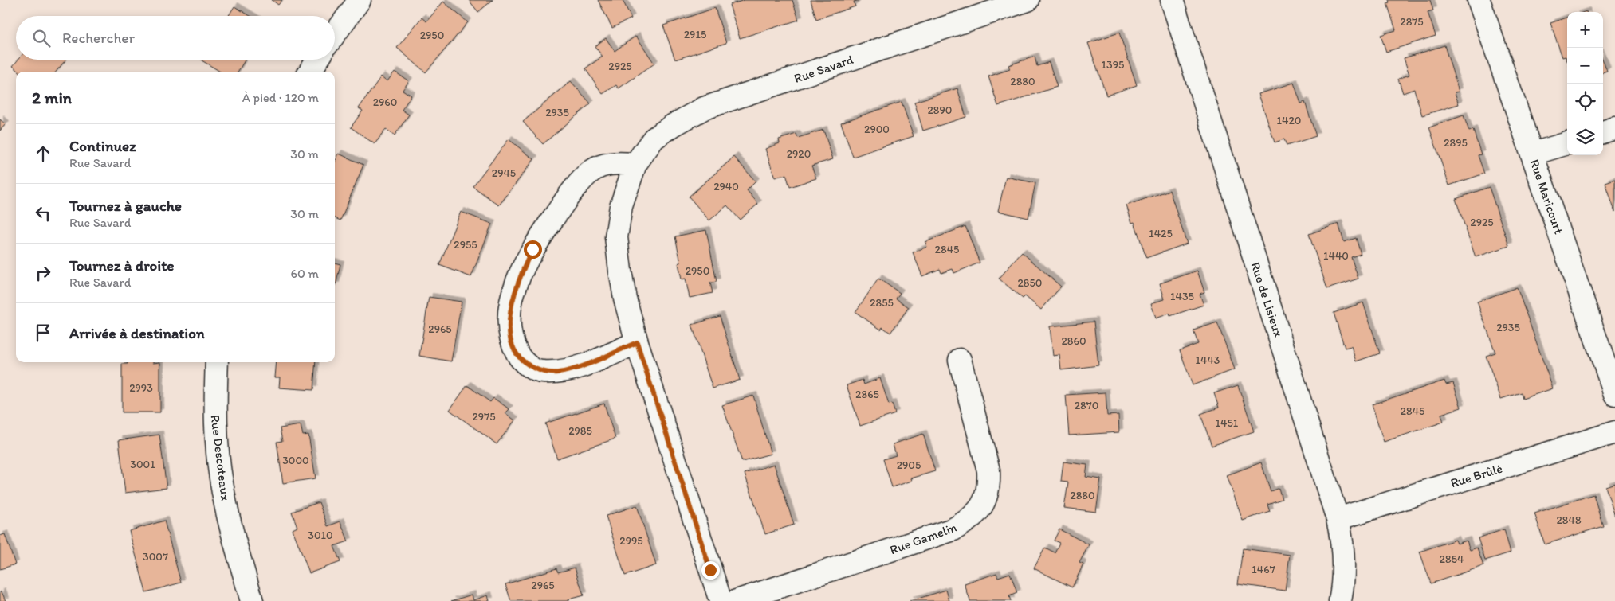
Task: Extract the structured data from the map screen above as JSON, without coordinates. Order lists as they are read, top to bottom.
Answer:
{
  "streets": {
    "street": [
      "Rue Savard",
      "Rue Maricourt",
      "Rue de Lisieux",
      "Rue Descoteaux",
      "Rue Brûlé",
      "Rue Gamelin"
    ]
  },
  "crossings": [
    ["Rue de Lisieux", "Rue Brûlé"]
  ],
  "house_numbers": [
    "2875",
    "2915",
    "2950",
    "1395",
    "2925",
    "2880",
    "2960",
    "2890",
    "2935",
    "1420",
    "2900",
    "2895",
    "2920",
    "2945",
    "2940",
    "2925",
    "1425",
    "2955",
    "2845",
    "1440",
    "2950",
    "2850",
    "1435",
    "2855",
    "2935",
    "2965",
    "2860",
    "1443",
    "2993",
    "2865",
    "2870",
    "2845",
    "2975",
    "1451",
    "2985",
    "3000",
    "3001",
    "2905",
    "2880",
    "2848",
    "3010",
    "2995",
    "3007",
    "2854",
    "1467",
    "2965"
  ],
  "page": {
    "map_buttons": ["+", "−"],
    "search": "Rechercher",
    "heading": ["2 min", "À pied · 120 m"],
    "list": [
      ["Continuez", "Rue Savard", "30 m"],
      ["Tournez à gauche", "Rue Savard", "30 m"],
      ["Tournez à droite", "Rue Savard", "60 m"],
      "Arrivée à destination"
    ]
  }
}
